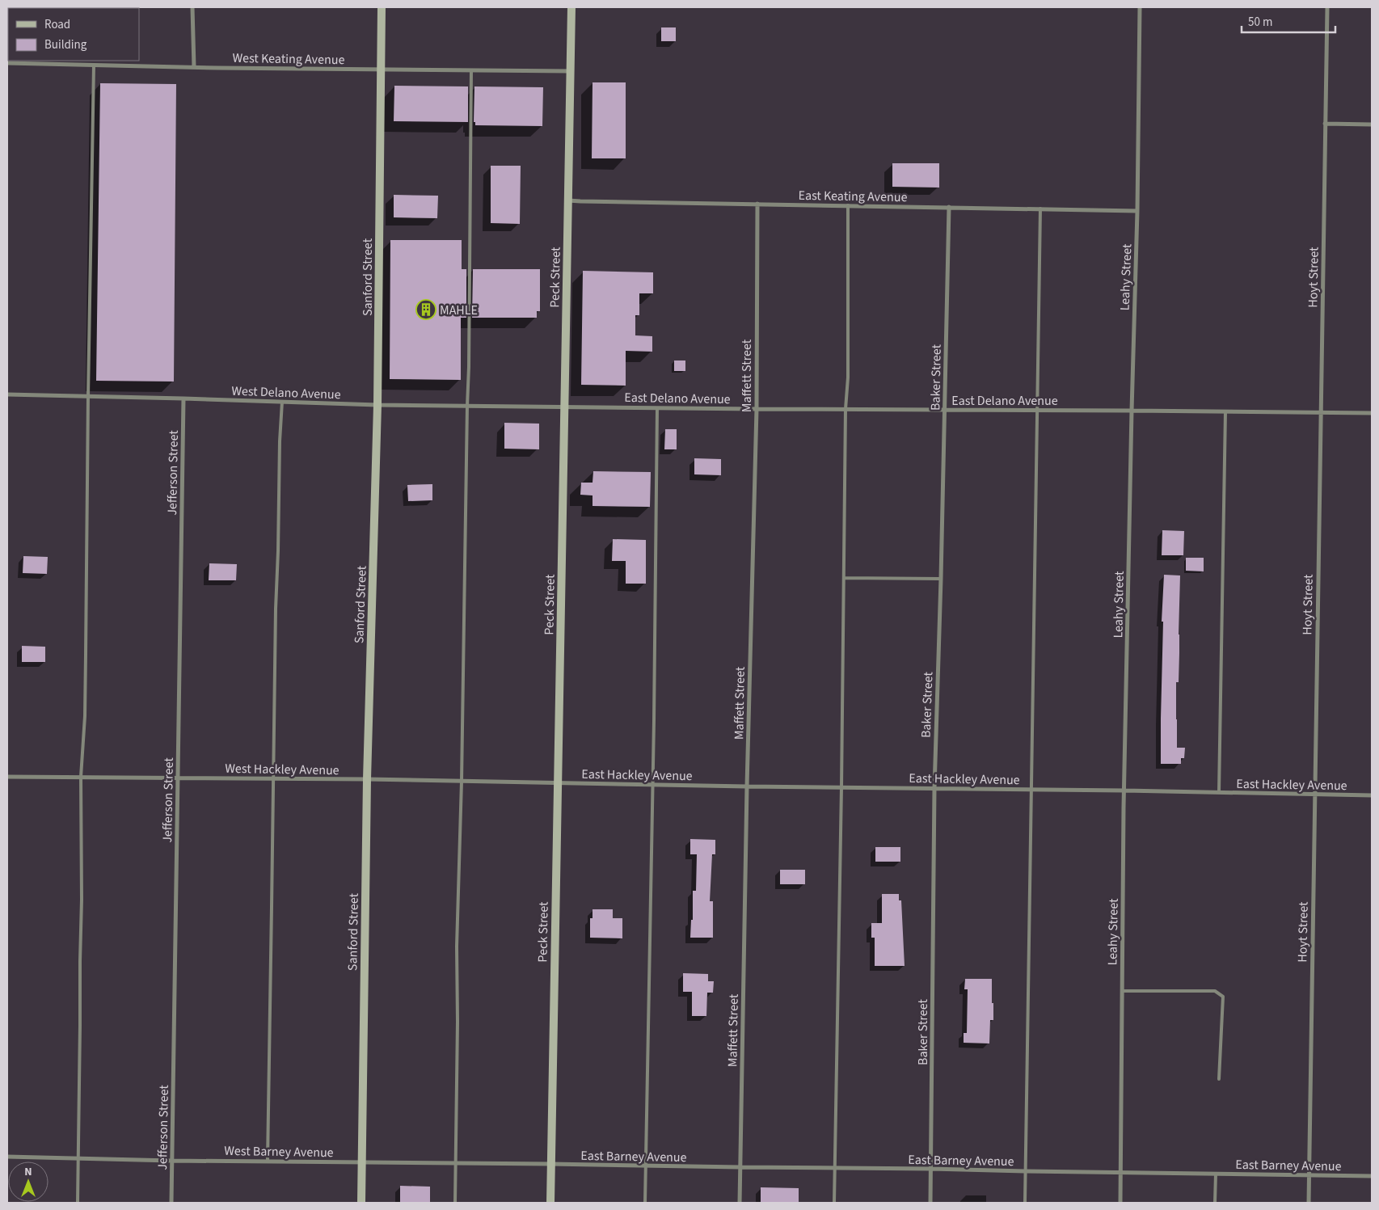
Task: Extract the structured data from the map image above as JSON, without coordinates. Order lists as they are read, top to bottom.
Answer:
{
  "streets": {
    "street": [
      "West Keating Avenue",
      "East Keating Avenue",
      "Sanford Street",
      "Peck Street",
      "Leahy Street",
      "Hoyt Street",
      "Maffett Street",
      "Baker Street",
      "West Delano Avenue",
      "East Delano Avenue",
      "Jefferson Street",
      "West Hackley Avenue",
      "East Hackley Avenue",
      "West Barney Avenue",
      "East Barney Avenue"
    ]
  },
  "crossings": [
    ["West Keating Avenue", "Sanford Street"],
    ["West Keating Avenue", "Peck Street"],
    ["East Keating Avenue", "Peck Street"],
    ["East Keating Avenue", "Leahy Street"],
    ["East Keating Avenue", "Maffett Street"],
    ["East Keating Avenue", "Baker Street"],
    ["Sanford Street", "West Delano Avenue"],
    ["Sanford Street", "West Hackley Avenue"],
    ["Sanford Street", "West Barney Avenue"],
    ["Peck Street", "West Delano Avenue"],
    ["Peck Street", "East Delano Avenue"],
    ["Peck Street", "West Hackley Avenue"],
    ["Peck Street", "East Hackley Avenue"],
    ["Peck Street", "West Barney Avenue"],
    ["Peck Street", "East Barney Avenue"],
    ["Leahy Street", "East Delano Avenue"],
    ["Leahy Street", "East Hackley Avenue"],
    ["Leahy Street", "East Barney Avenue"],
    ["Hoyt Street", "East Delano Avenue"],
    ["Hoyt Street", "East Hackley Avenue"],
    ["Hoyt Street", "East Barney Avenue"],
    ["Maffett Street", "East Delano Avenue"],
    ["Maffett Street", "East Hackley Avenue"],
    ["Maffett Street", "East Barney Avenue"],
    ["Baker Street", "East Delano Avenue"],
    ["Baker Street", "East Hackley Avenue"],
    ["Baker Street", "East Barney Avenue"],
    ["West Delano Avenue", "East Delano Avenue"],
    ["West Delano Avenue", "Jefferson Street"],
    ["Jefferson Street", "West Hackley Avenue"],
    ["Jefferson Street", "West Barney Avenue"],
    ["West Hackley Avenue", "East Hackley Avenue"],
    ["West Barney Avenue", "East Barney Avenue"]
  ],
  "places": {
    "building": ["MAHLE"]
  },
  "legend": ["Road", "Building"],
  "scale_bar": "50 m",
  "north": "top"
}
